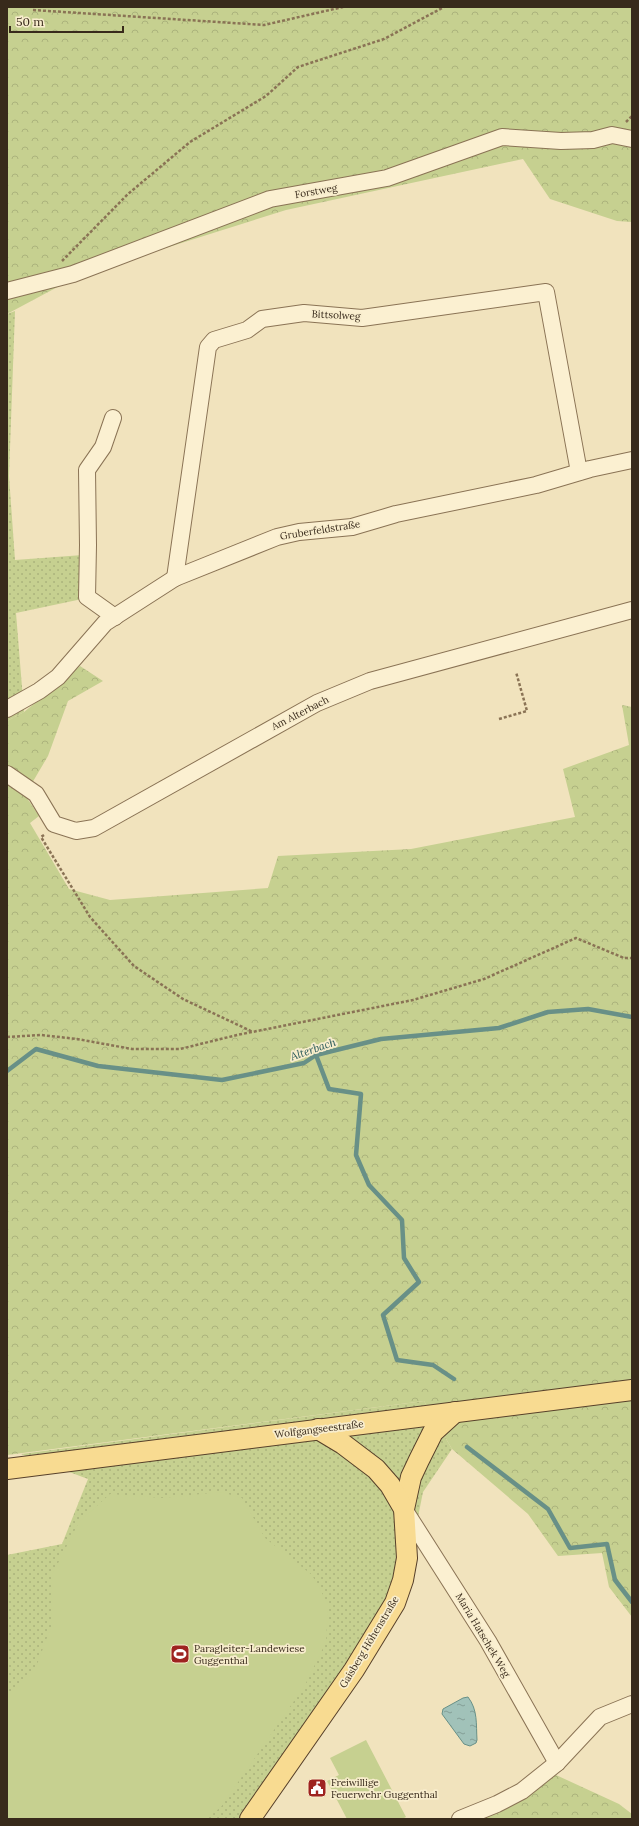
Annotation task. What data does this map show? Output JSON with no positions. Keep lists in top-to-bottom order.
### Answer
{
  "streets": {
    "main road": ["Wolfgangseestraße", "Gaisberg Höhenstraße"],
    "street": [
      "Forstweg",
      "Bittsolweg",
      "Gruberfeldstraße",
      "Am Alterbach",
      "Maria Hatschek Weg"
    ]
  },
  "crossings": [
    ["Bittsolweg", "Gruberfeldstraße"],
    ["Wolfgangseestraße", "Gaisberg Höhenstraße"],
    ["Maria Hatschek Weg", "Gaisberg Höhenstraße"]
  ],
  "water": ["Alterbach"],
  "places": {
    "sports": ["Paragleiter-Landewiese Guggenthal"],
    "public building": ["Freiwillige Feuerwehr Guggenthal"]
  },
  "scale_bar": "50 m"
}
